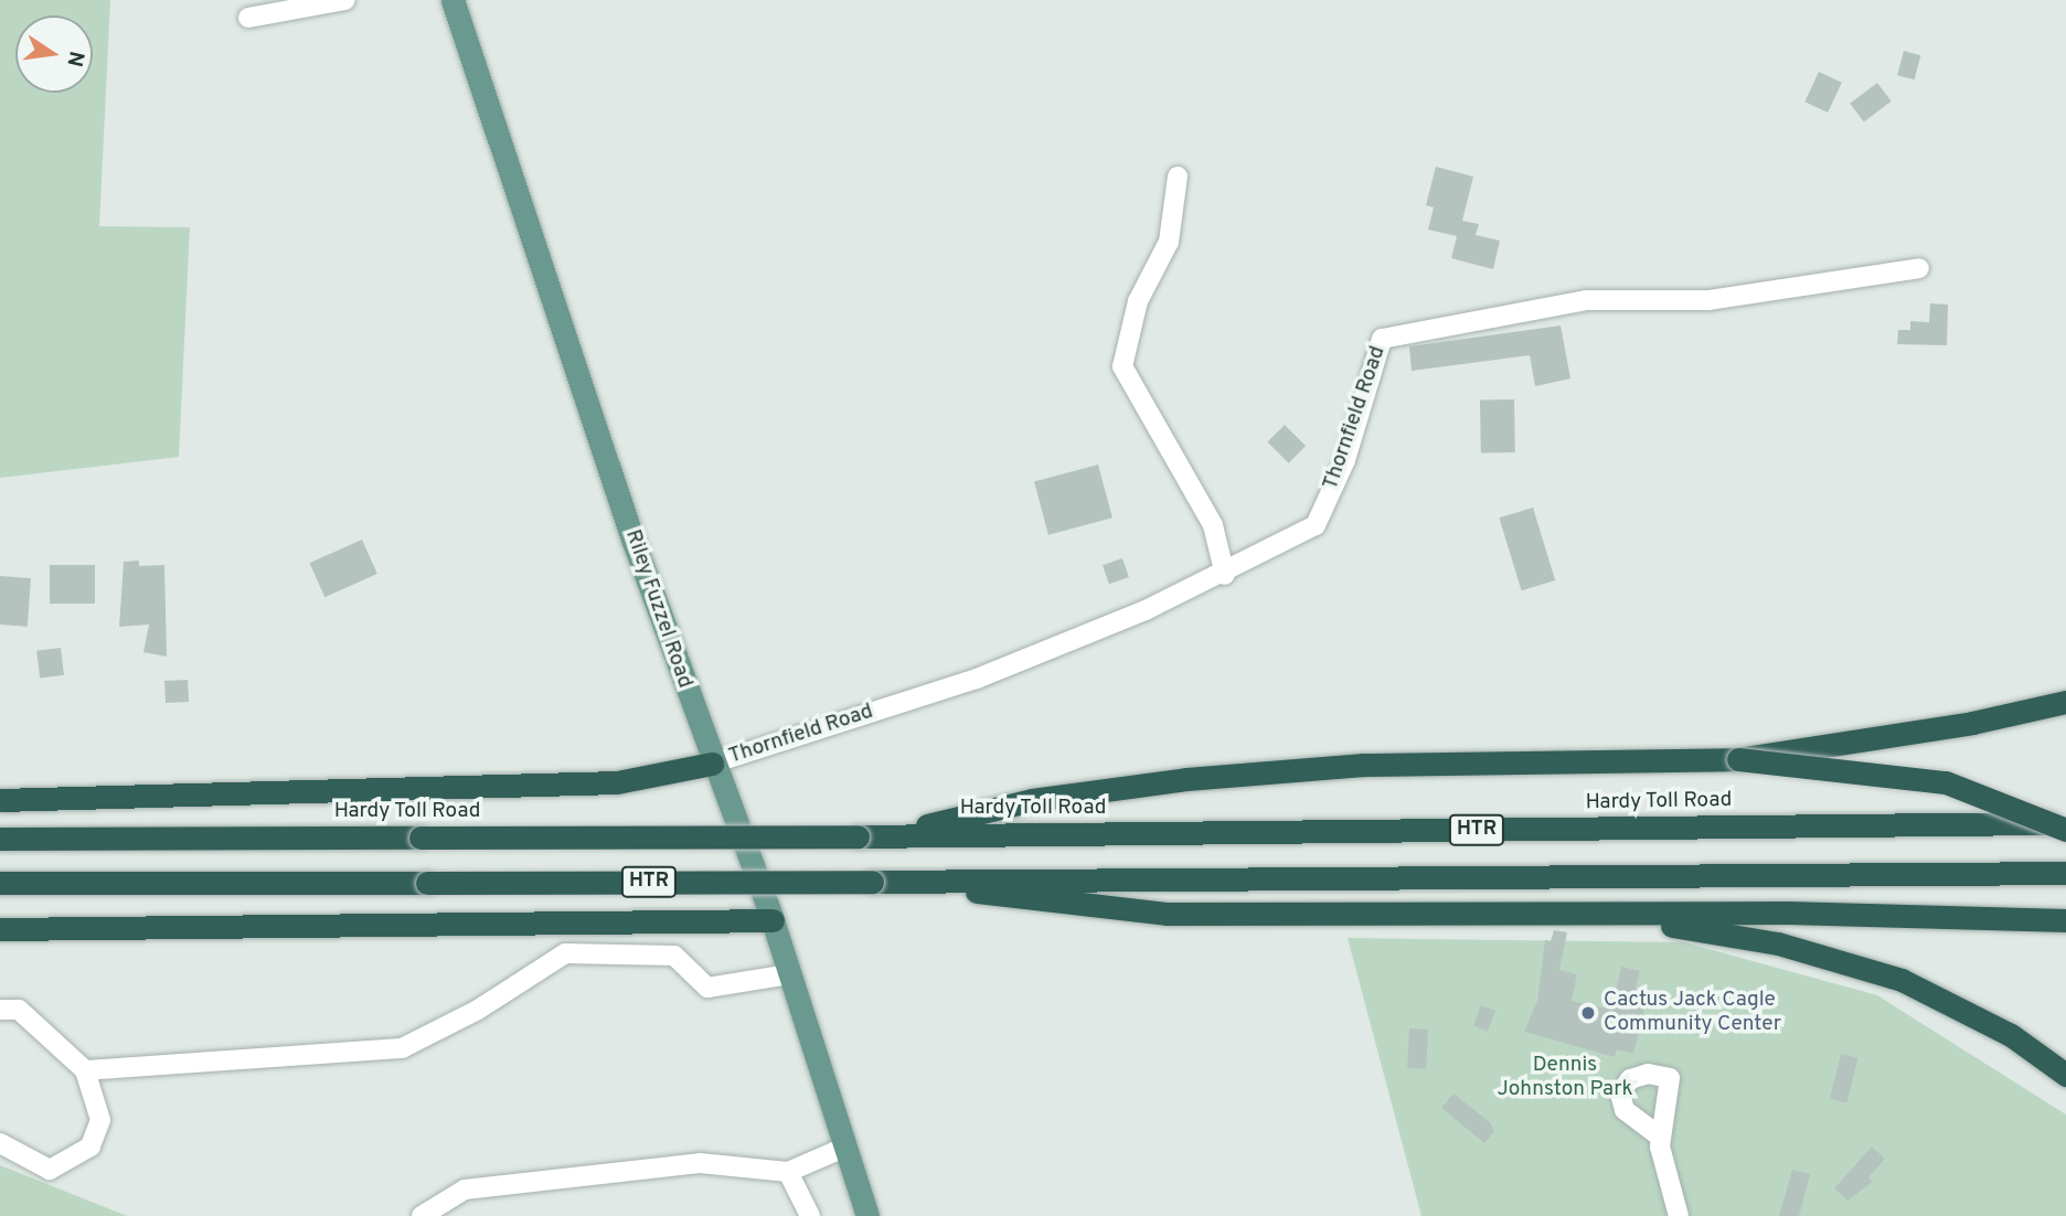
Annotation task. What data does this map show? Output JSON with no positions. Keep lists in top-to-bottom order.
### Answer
{
  "streets": {
    "highway": ["Hardy Toll Road", "HTR"],
    "main road": ["Riley Fuzzel Road"],
    "street": ["Thornfield Road"]
  },
  "crossings": [
    ["Thornfield Road", "Riley Fuzzel Road"]
  ],
  "parks": ["Dennis Johnston Park"],
  "places": ["Cactus Jack Cagle Community Center"],
  "north": "right"
}
